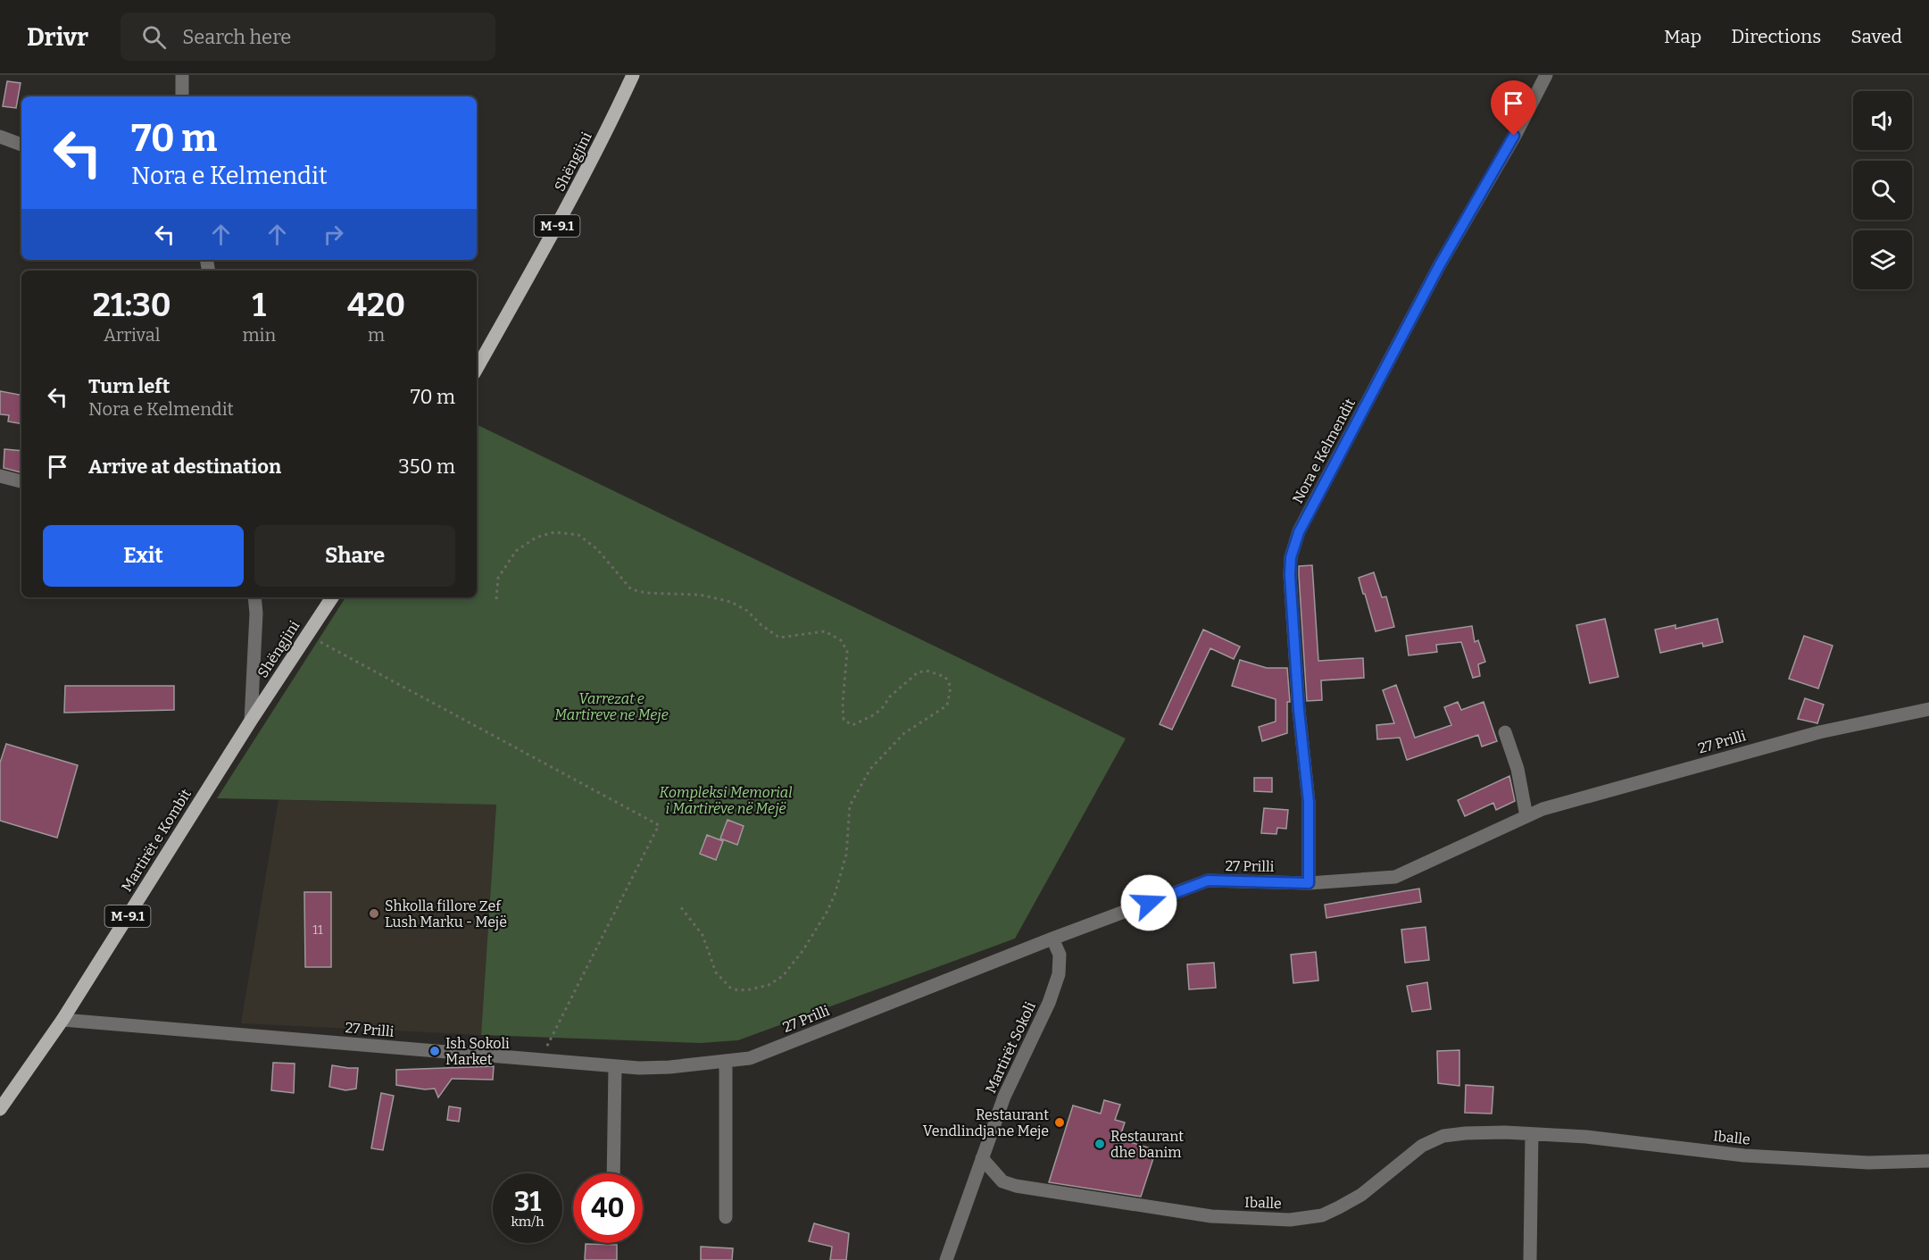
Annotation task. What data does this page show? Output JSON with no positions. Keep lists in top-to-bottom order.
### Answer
{
  "streets": {
    "main road": ["Shëngjini", "M-9.1", "Martirët e Kombit"],
    "street": [
      "Nora e Kelmendit",
      "27 Prilli",
      "Martirët Sokoli",
      "Iballe"
    ]
  },
  "crossings": [
    ["Shëngjini", "Martirët e Kombit"],
    ["Nora e Kelmendit", "27 Prilli"],
    ["27 Prilli", "Martirët e Kombit"],
    ["27 Prilli", "Martirët Sokoli"],
    ["Martirët Sokoli", "Iballe"]
  ],
  "parks": ["Varrezat e Martireve ne Meje", "Kompleksi Memorial i Martirëve në Mejë"],
  "places": [
    "Shkolla fillore Zef Lush Marku - Mejë",
    "Ish Sokoli Market",
    "Restaurant Vendlindja ne Meje",
    "Restaurant dhe banim"
  ],
  "house_numbers": ["11"],
  "page": {
    "header": "Drivr",
    "search": "Search here",
    "nav": ["Map", "Directions", "Saved"],
    "turn": ["70 m", "Nora e Kelmendit"],
    "eta": [
      "21:30",
      "Arrival",
      "1",
      "min",
      "420",
      "m"
    ],
    "list": [
      {
        "name": "Turn left",
        "note": "Nora e Kelmendit",
        "value": "70 m"
      },
      {
        "name": "Arrive at destination",
        "value": "350 m"
      }
    ],
    "buttons": ["Exit", "Share"],
    "speed": "31 km/h",
    "limit": "40"
  }
}
